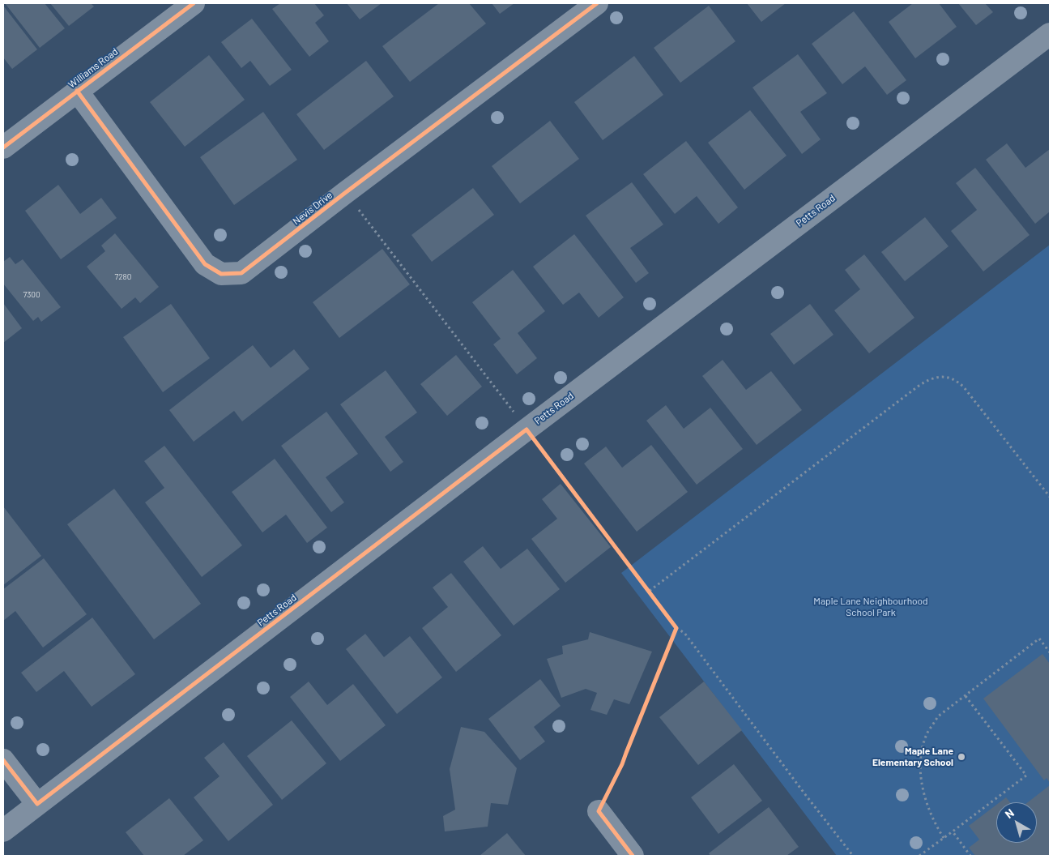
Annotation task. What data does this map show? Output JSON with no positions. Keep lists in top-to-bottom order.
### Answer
{
  "streets": {
    "street": ["Williams Road", "Nevis Drive", "Petts Road"]
  },
  "crossings": [
    ["Williams Road", "Nevis Drive"]
  ],
  "parks": ["Maple Lane Neighbourhood School Park"],
  "places": ["Maple Lane Elementary School"],
  "house_numbers": ["7280", "7300"],
  "north": "top left"
}
